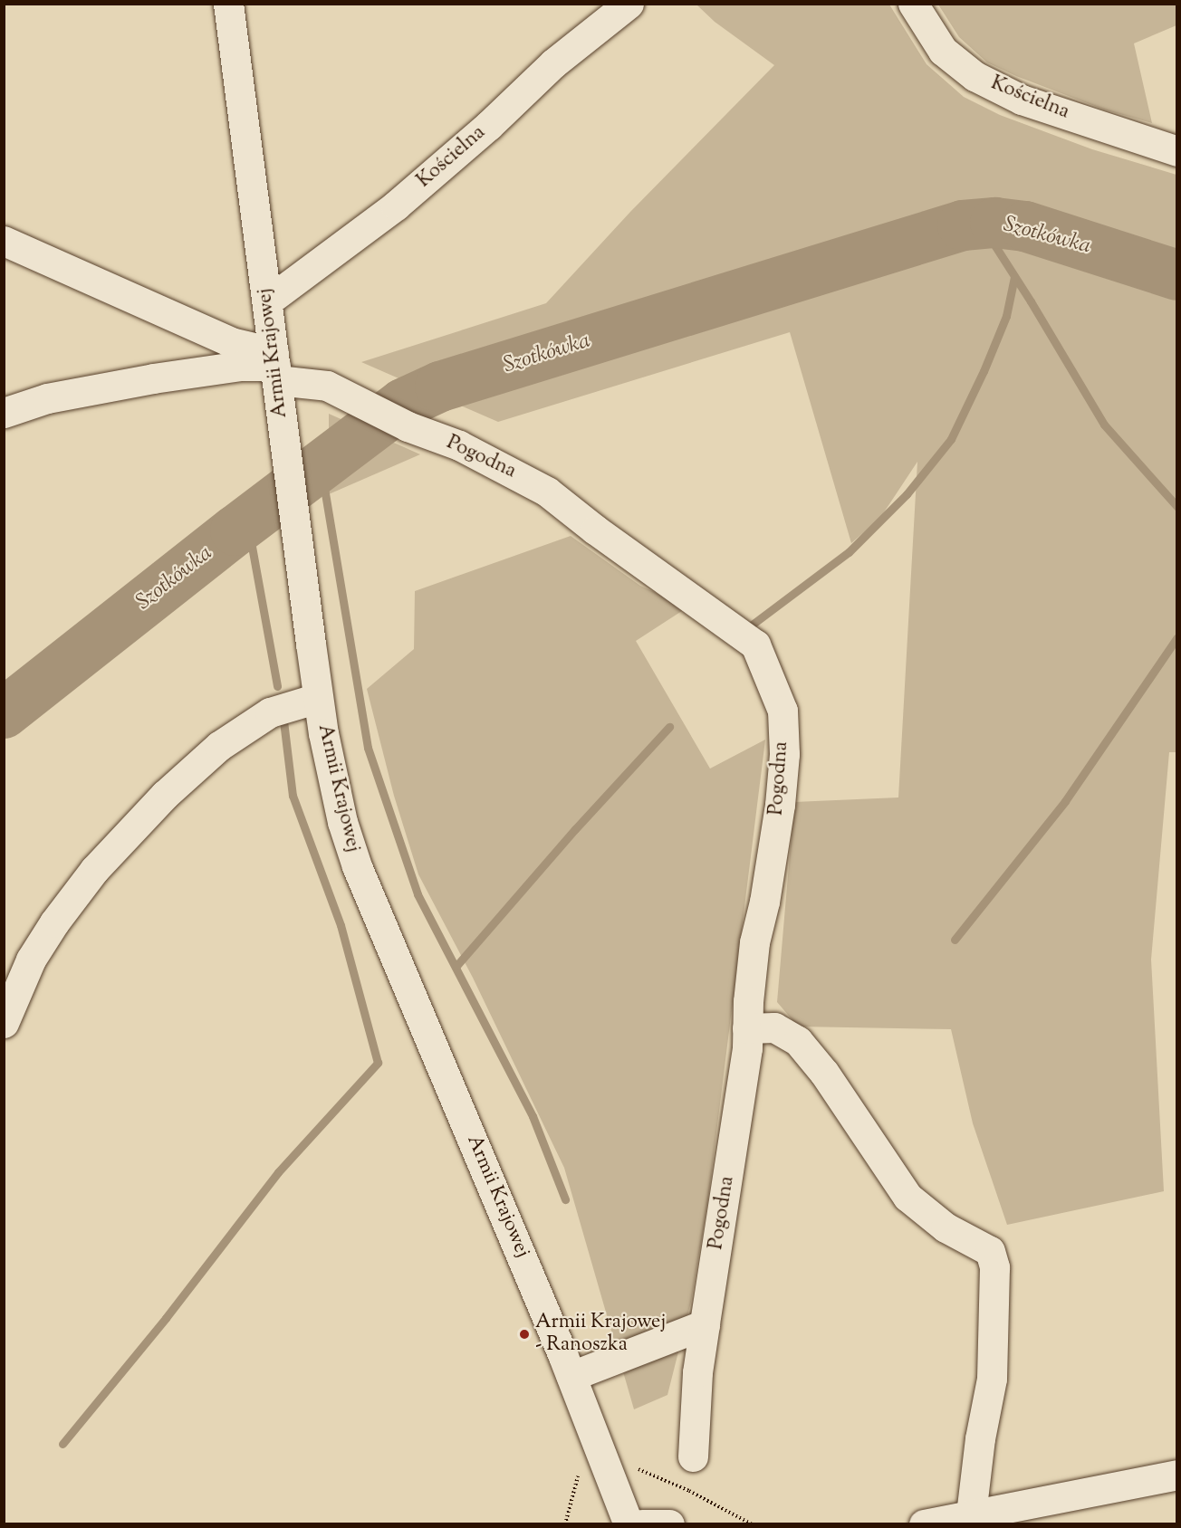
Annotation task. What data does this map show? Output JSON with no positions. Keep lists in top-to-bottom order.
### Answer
{
  "streets": {
    "street": ["Kościelna", "Armii Krajowej", "Pogodna"]
  },
  "crossings": [
    ["Kościelna", "Armii Krajowej"],
    ["Armii Krajowej", "Pogodna"]
  ],
  "water": ["Szotkówka"],
  "places": ["Armii Krajowej - Ranoszka"]
}
